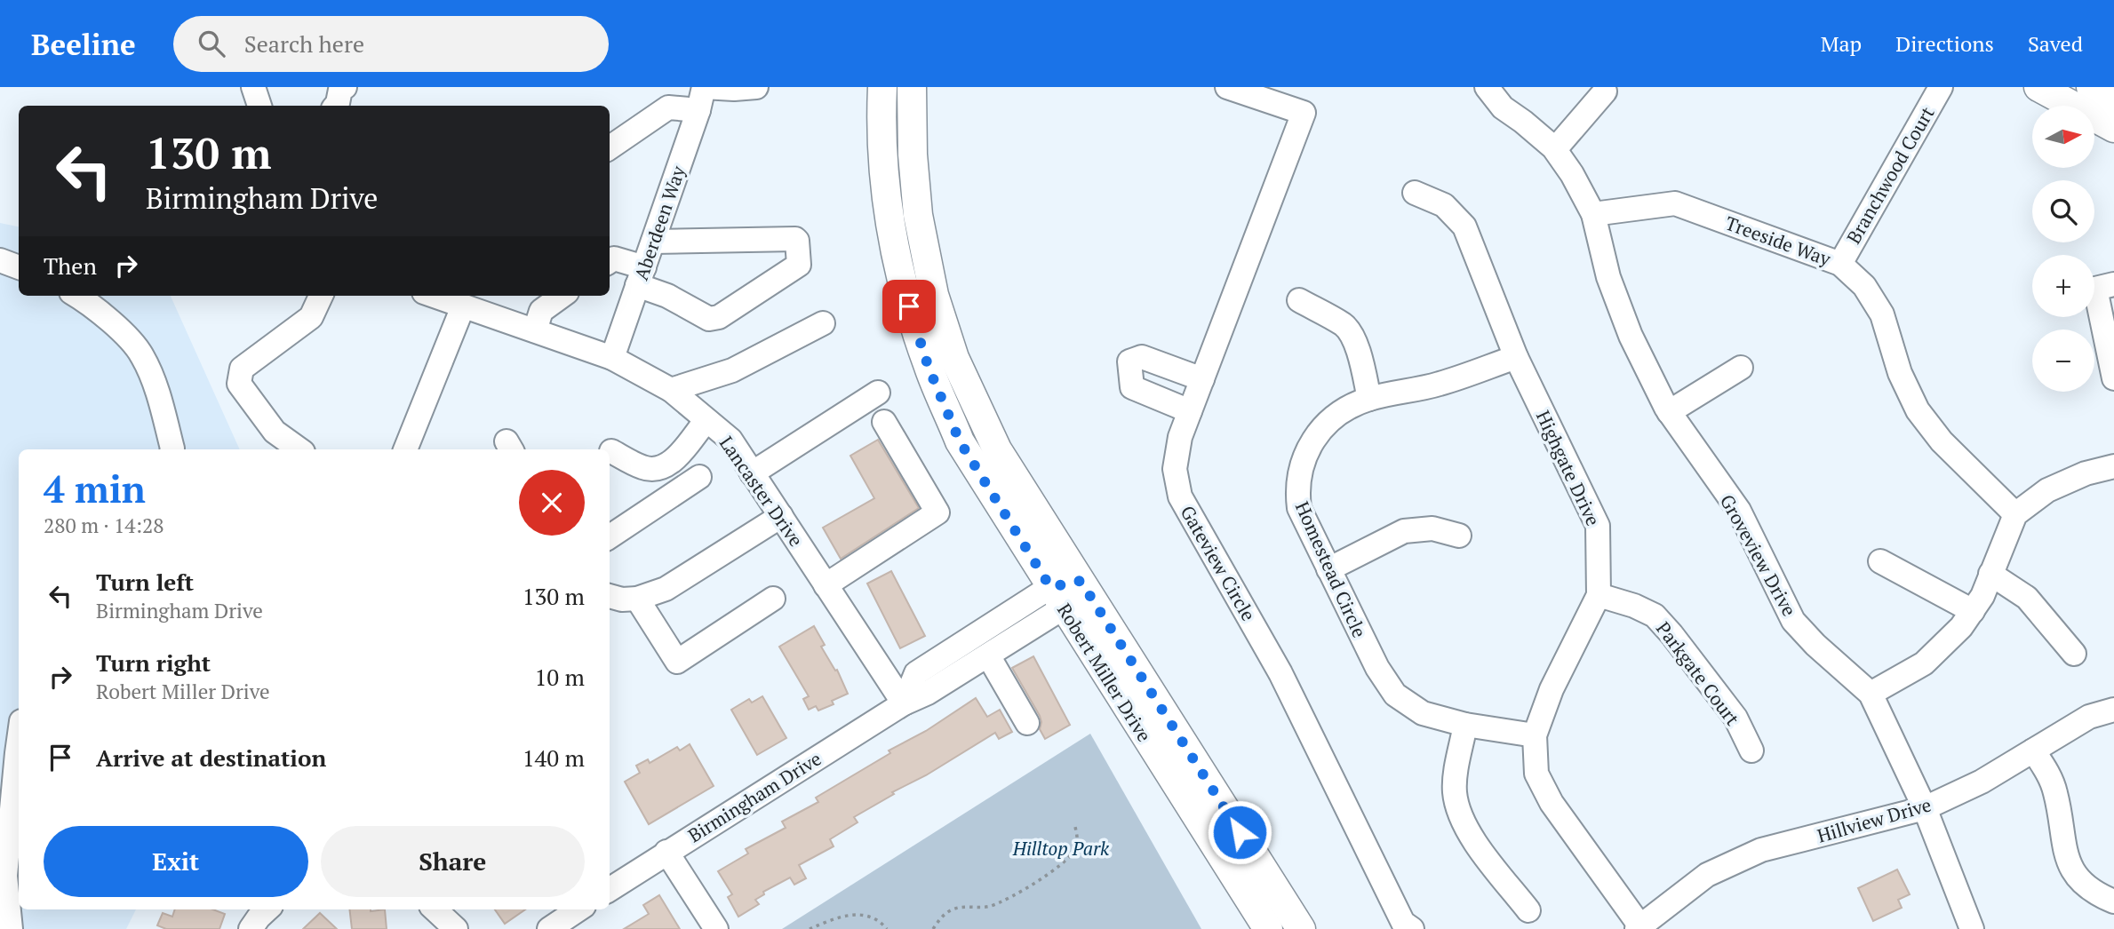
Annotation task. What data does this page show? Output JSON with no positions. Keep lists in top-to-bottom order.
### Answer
{
  "streets": {
    "main road": ["Robert Miller Drive"],
    "street": [
      "Branchwood Court",
      "Aberdeen Way",
      "Treeside Way",
      "Highgate Drive",
      "Lancaster Drive",
      "Groveview Drive",
      "Gateview Circle",
      "Homestead Circle",
      "Parkgate Court",
      "Birmingham Drive",
      "Hillview Drive"
    ]
  },
  "crossings": [
    ["Branchwood Court", "Treeside Way"],
    ["Aberdeen Way", "Lancaster Drive"],
    ["Treeside Way", "Groveview Drive"],
    ["Highgate Drive", "Homestead Circle"],
    ["Highgate Drive", "Parkgate Court"],
    ["Highgate Drive", "Hillview Drive"],
    ["Lancaster Drive", "Birmingham Drive"],
    ["Groveview Drive", "Hillview Drive"],
    ["Robert Miller Drive", "Birmingham Drive"]
  ],
  "parks": ["Hilltop Park"],
  "north": "right",
  "page": {
    "header": "Beeline",
    "search": "Search here",
    "nav": ["Map", "Directions", "Saved"],
    "map_buttons": ["+", "−"],
    "turn": ["130 m", "Birmingham Drive"],
    "then": "Then",
    "heading": ["4 min", "280 m · 14:28"],
    "list": [
      {
        "name": "Turn left",
        "note": "Birmingham Drive",
        "value": "130 m"
      },
      {
        "name": "Turn right",
        "note": "Robert Miller Drive",
        "value": "10 m"
      },
      {
        "name": "Arrive at destination",
        "value": "140 m"
      }
    ],
    "buttons": ["Exit", "Share"]
  }
}
